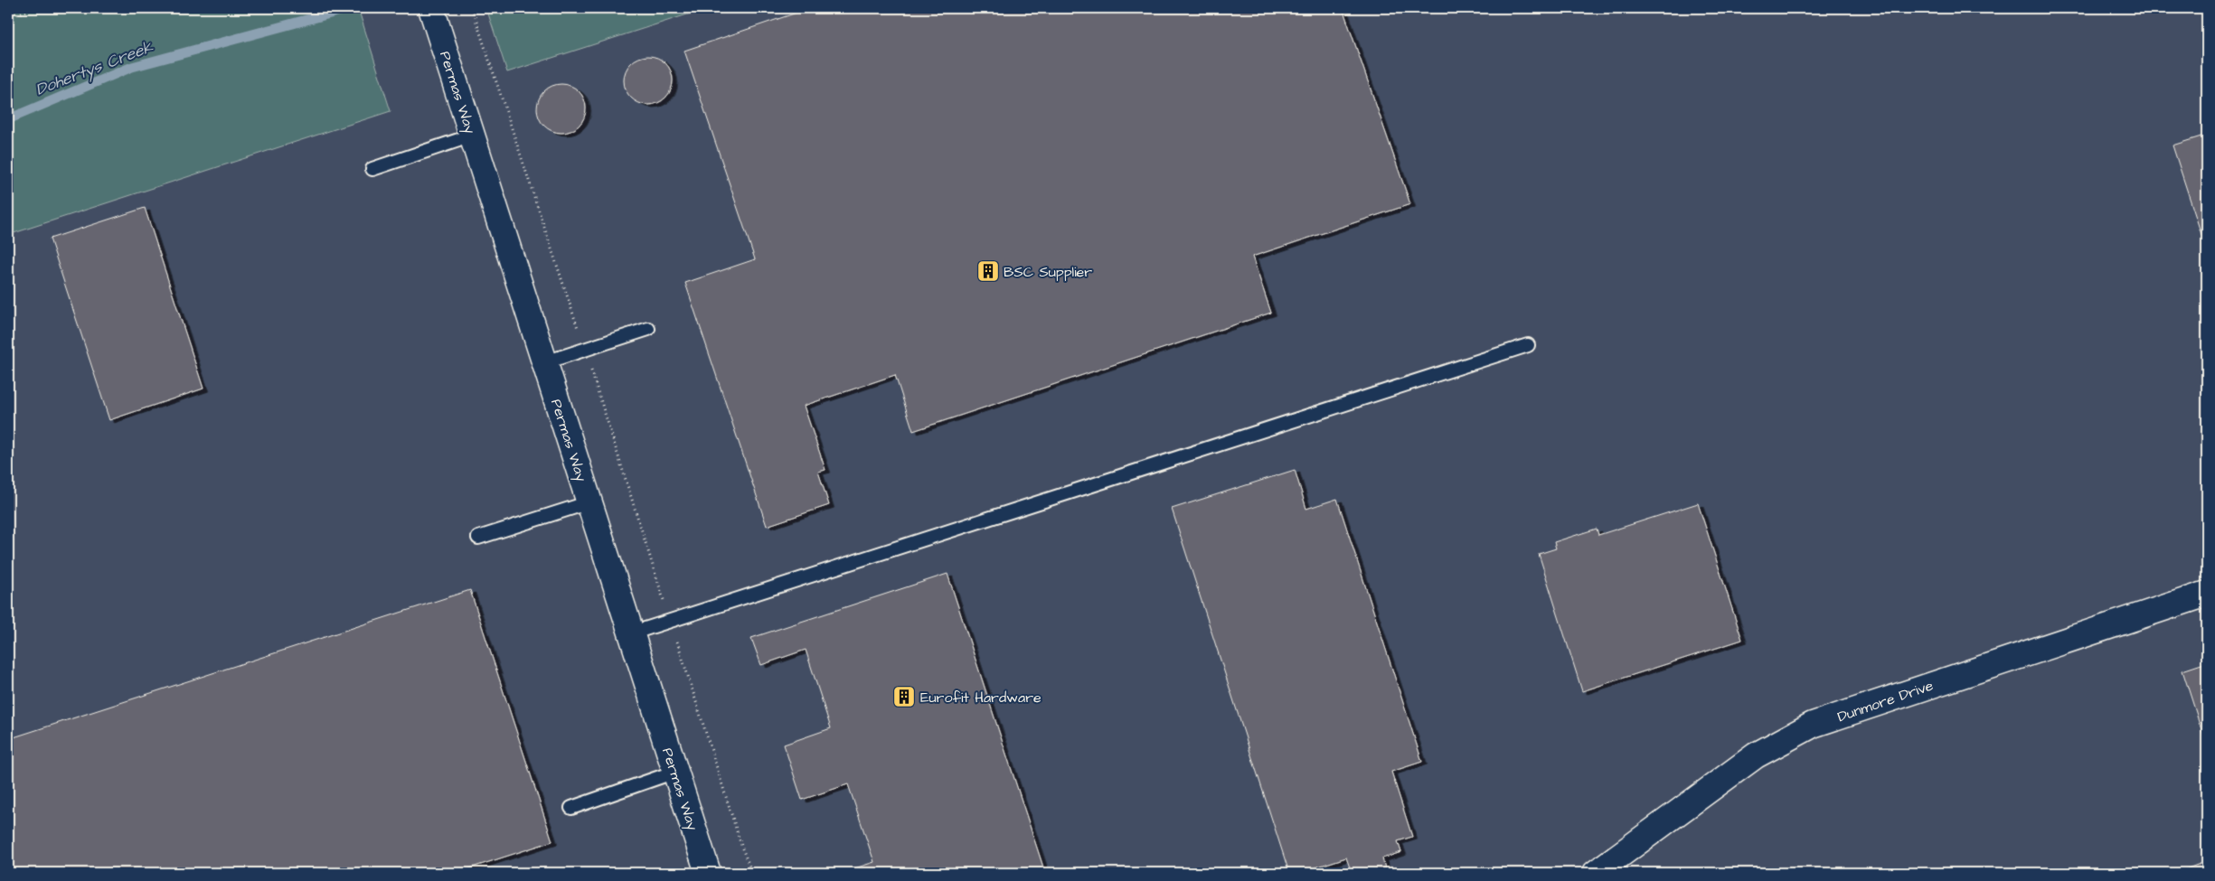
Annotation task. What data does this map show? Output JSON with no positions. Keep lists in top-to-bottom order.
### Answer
{
  "streets": {
    "street": ["Permas Way", "Dunmore Drive"]
  },
  "water": ["Dohertys Creek"],
  "places": {
    "building": ["BSC Supplier", "Eurofit Hardware"]
  }
}
